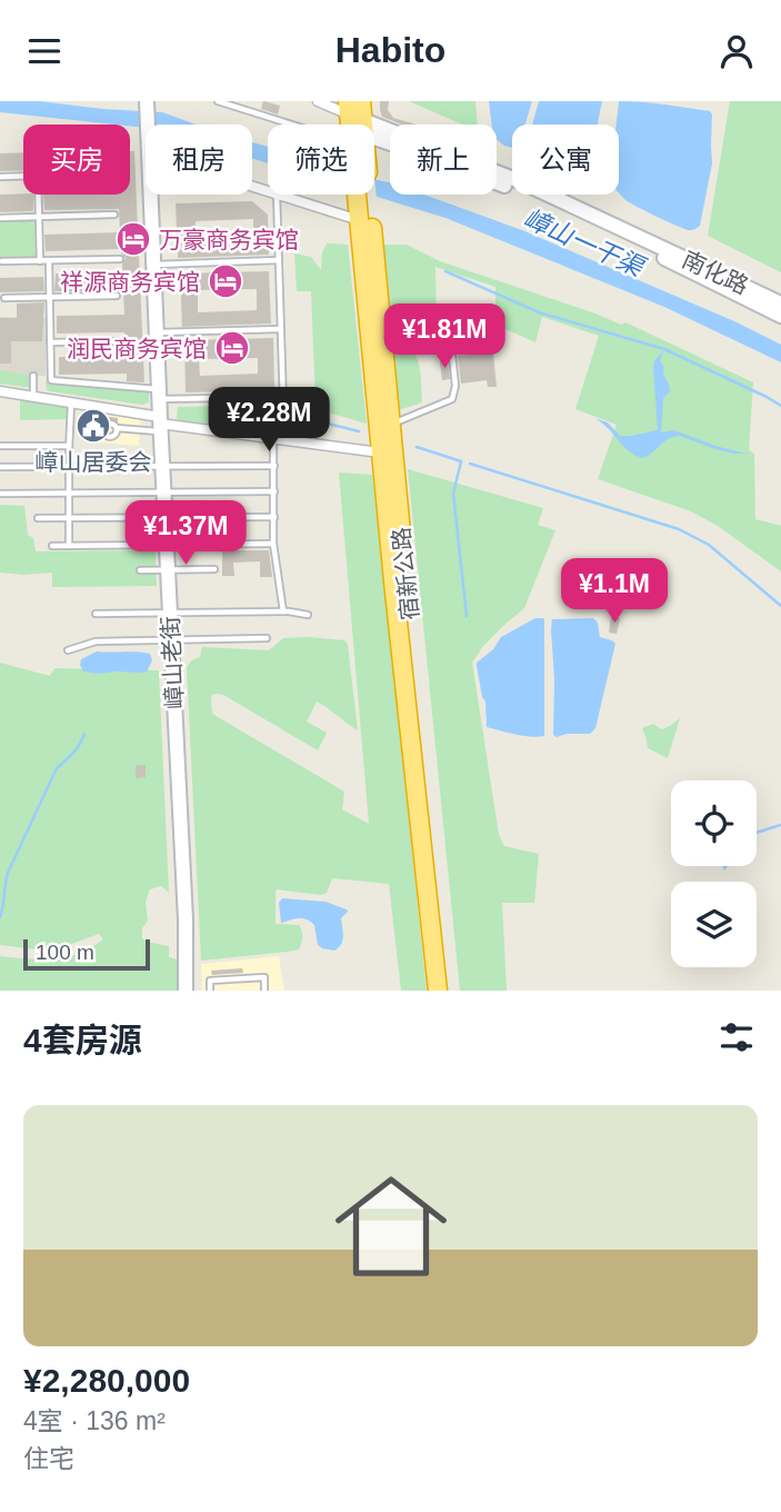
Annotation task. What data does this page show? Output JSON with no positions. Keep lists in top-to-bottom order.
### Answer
{
  "streets": {
    "highway": ["宿新公路"],
    "main road": ["南化路", "嶂山老街"]
  },
  "crossings": [
    ["南化路", "宿新公路"]
  ],
  "water": ["嶂山一干渠"],
  "places": {
    "hotel": ["万豪商务宾馆", "祥源商务宾馆", "润民商务宾馆"],
    "public building": ["嶂山居委会"]
  },
  "scale_bar": "100 m",
  "page": {
    "header": "Habito",
    "chip": [
      "买房",
      "租房",
      "筛选",
      "新上",
      "公寓"
    ],
    "price": [
      "¥1.81M",
      "¥2.28M",
      "¥1.37M",
      "¥1.1M"
    ],
    "scale": "100 m",
    "heading": "4套房源",
    "list": [
      {
        "name": "¥2,280,000",
        "note": "4室 · 136 m² · 住宅"
      }
    ]
  }
}
